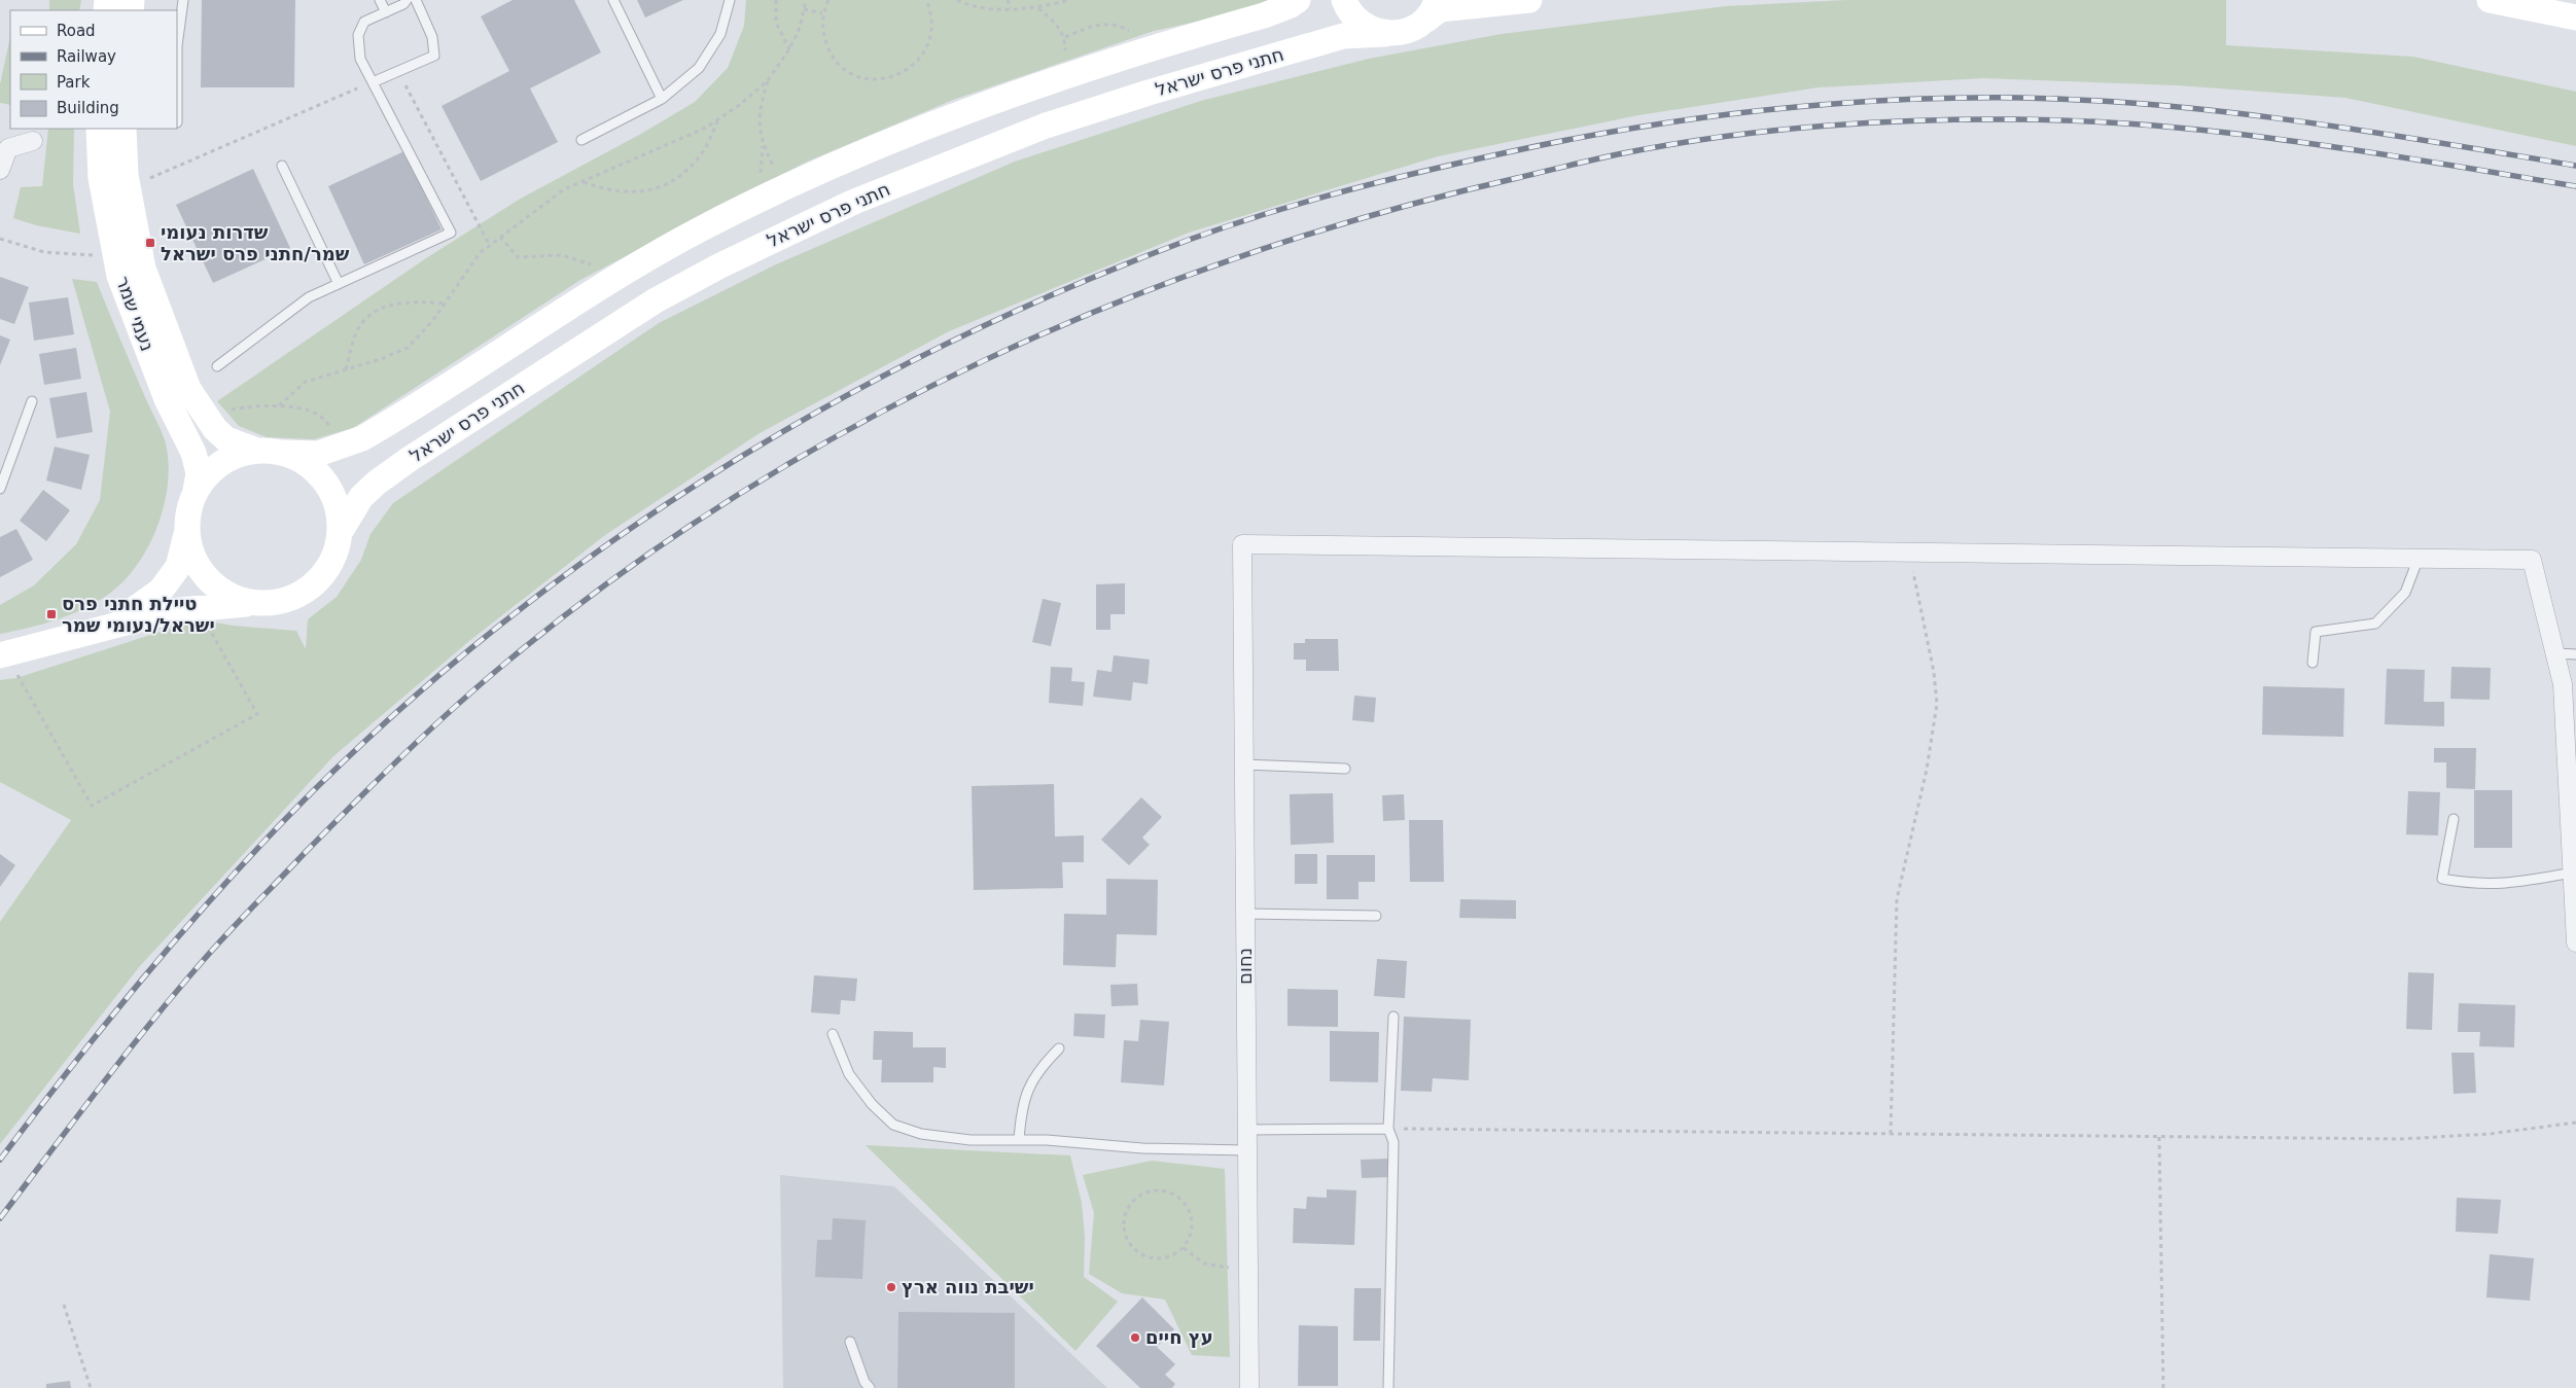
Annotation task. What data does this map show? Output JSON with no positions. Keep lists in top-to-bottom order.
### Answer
{
  "streets": {
    "main road": ["חתני פרס ישראל", "נעמי שמר"],
    "street": ["נחום"]
  },
  "crossings": [
    ["חתני פרס ישראל", "נעמי שמר"]
  ],
  "places": {
    "transit": ["שדרות נעומי שמר/חתני פרס ישראל", "טיילת חתני פרס ישראל/נעומי שמר"],
    "other": ["ישיבת נווה ארץ", "עץ חיים"]
  },
  "legend": [
    "Road",
    "Railway",
    "Park",
    "Building"
  ]
}
